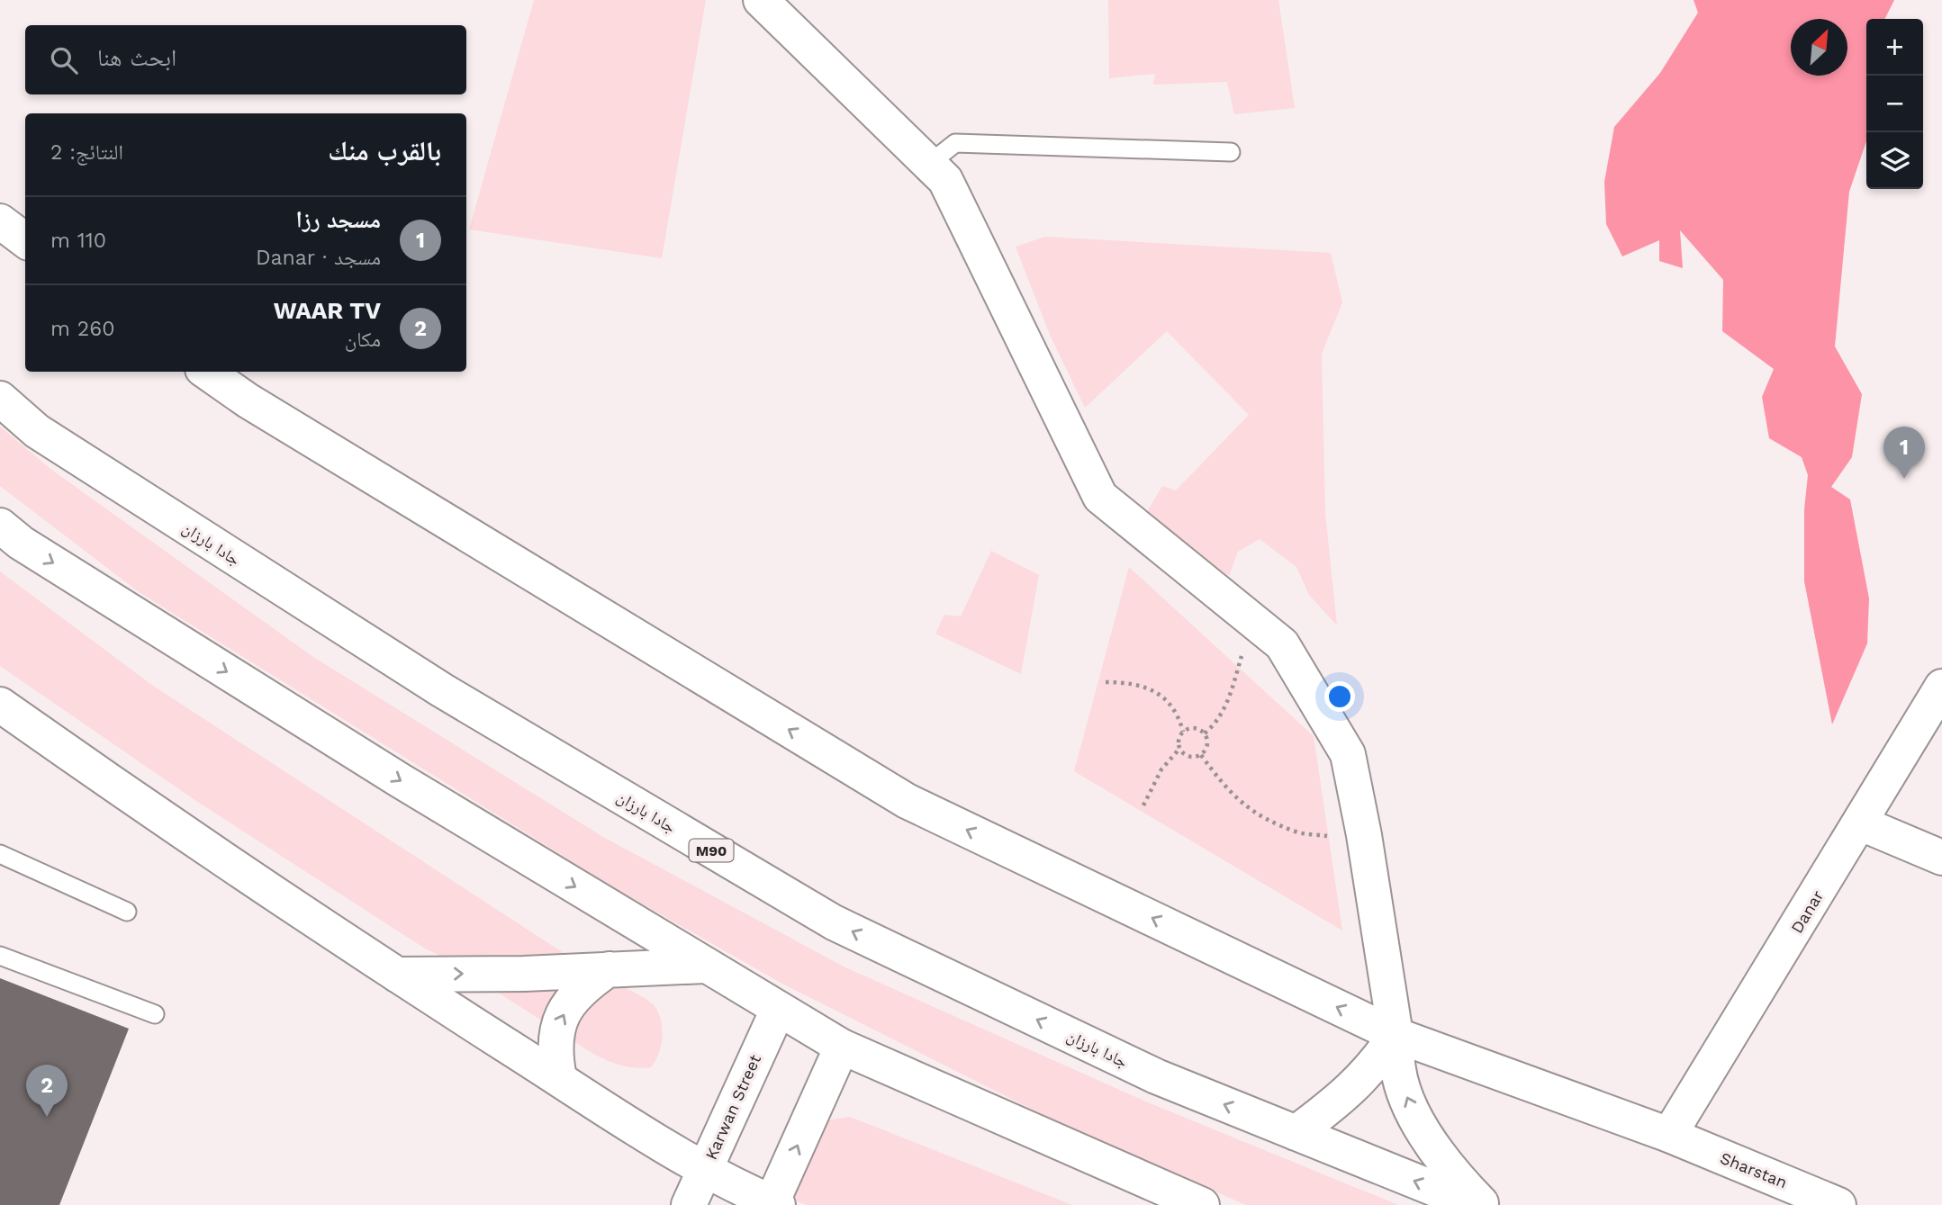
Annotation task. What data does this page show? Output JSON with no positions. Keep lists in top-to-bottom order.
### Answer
{
  "streets": {
    "main road": [
      "جادا بارزان",
      "M90",
      "Danar",
      "Karwan Street",
      "Sharstan"
    ]
  },
  "crossings": [
    ["Danar", "Sharstan"]
  ],
  "north": "top right",
  "page": {
    "map_buttons": ["+", "−"],
    "search": "ابحث هنا",
    "heading": ["بالقرب منك", "النتائج: 2"],
    "list": [
      {
        "mark": "1",
        "name": "مسجد رزا",
        "note": "مسجد · Danar",
        "value": "110 m"
      },
      {
        "mark": "2",
        "name": "WAAR TV",
        "note": "مكان",
        "value": "260 m"
      }
    ],
    "pins": ["1", "2"]
  }
}
